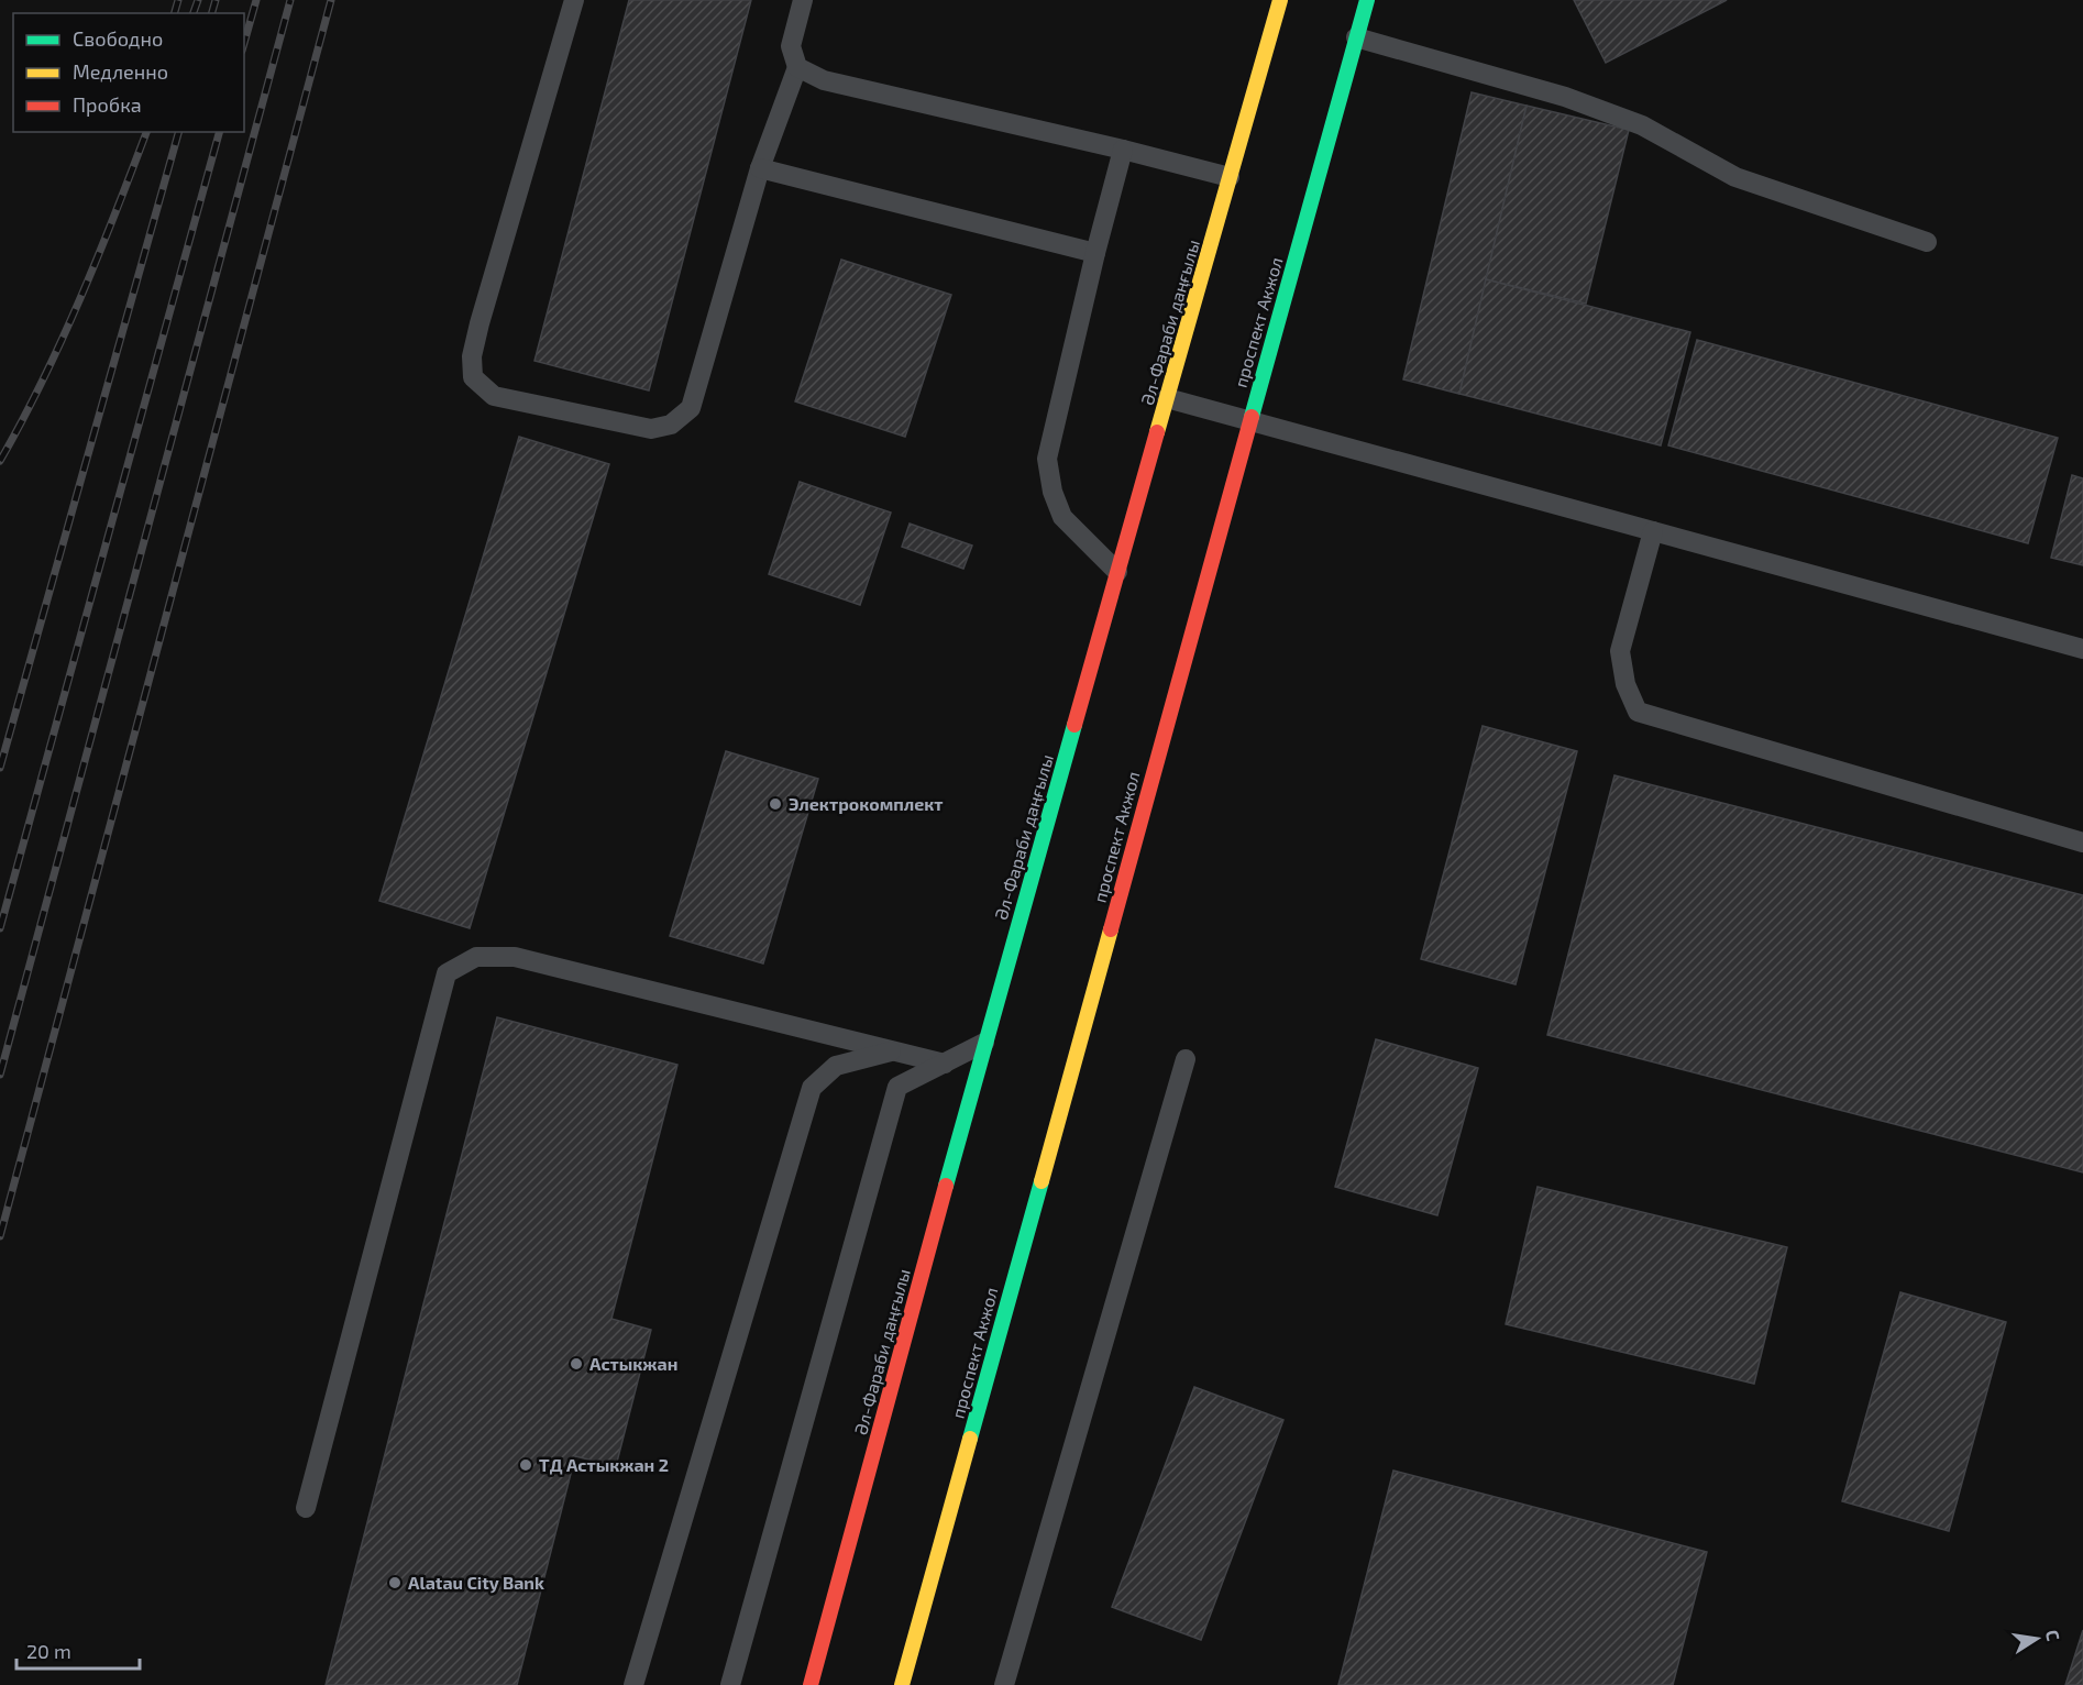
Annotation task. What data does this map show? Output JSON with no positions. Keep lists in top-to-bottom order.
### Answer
{
  "streets": {
    "main road": ["Әл-Фараби даңғылы", "проспект Акжол"]
  },
  "places": [
    "Электрокомплект",
    "Астыкжан",
    "ТД Астыкжан 2",
    "Alatau City Bank"
  ],
  "legend": ["Свободно", "Медленно", "Пробка"],
  "scale_bar": "20 m",
  "north": "right"
}
